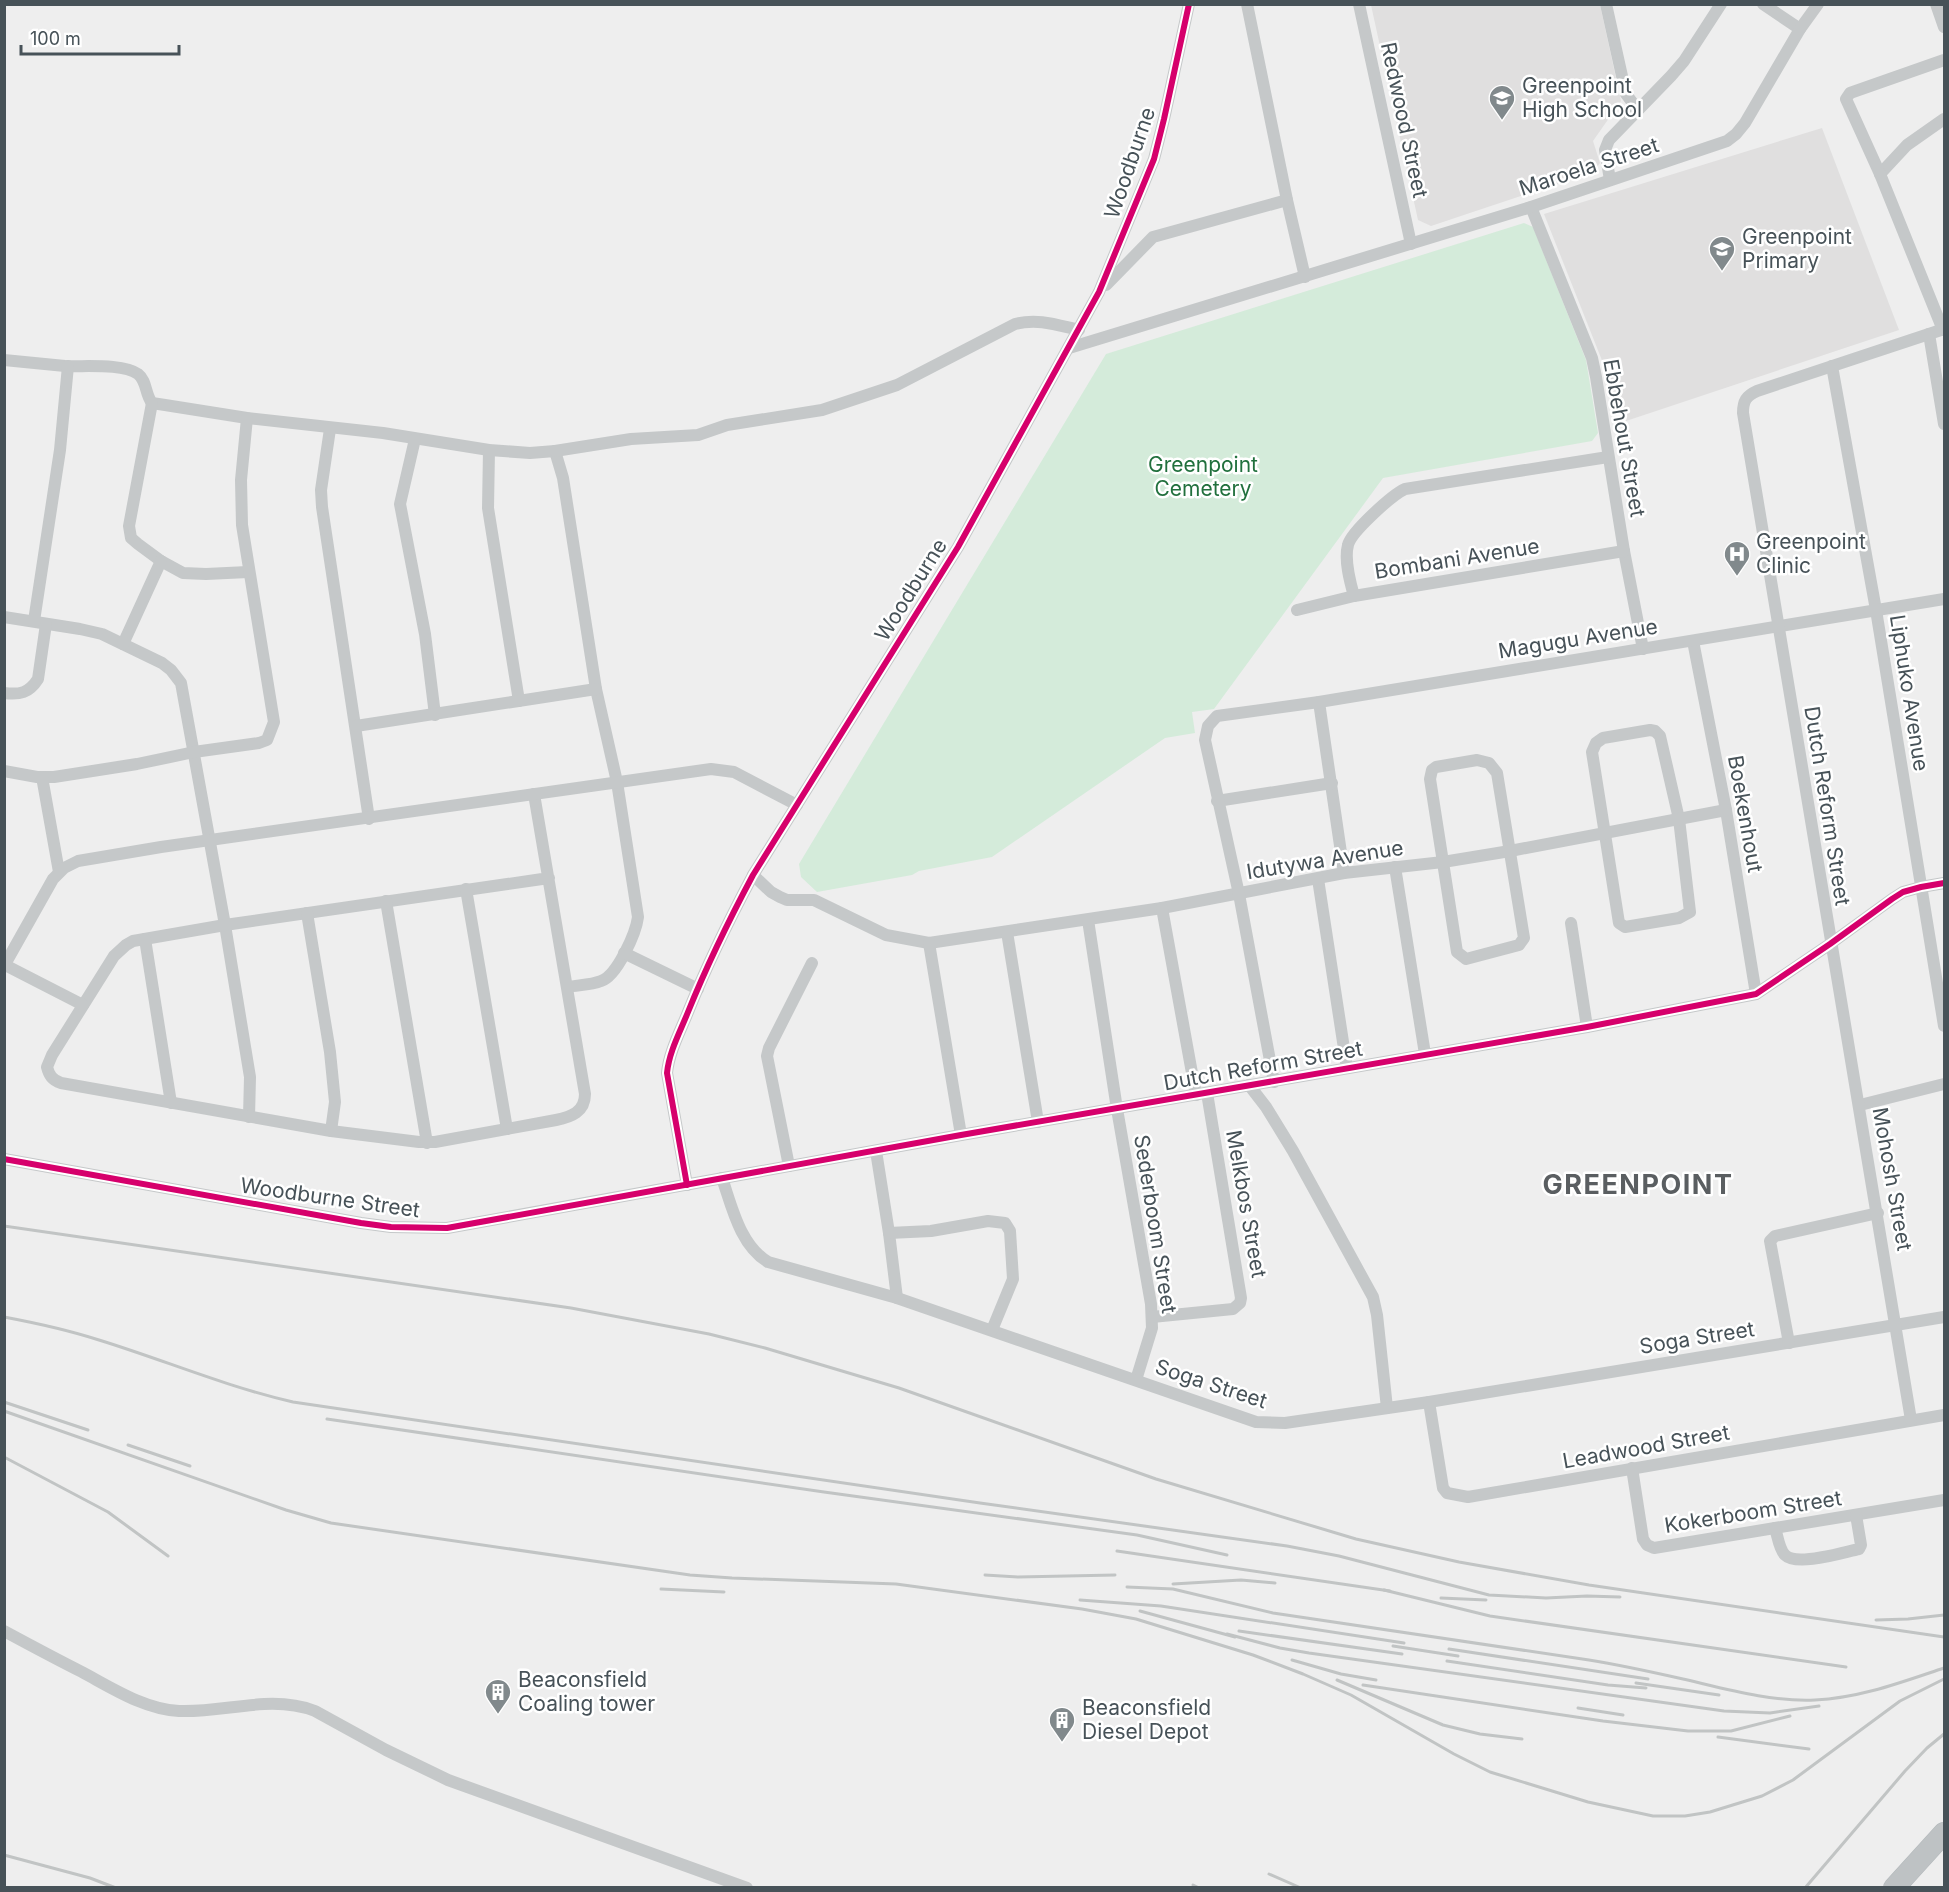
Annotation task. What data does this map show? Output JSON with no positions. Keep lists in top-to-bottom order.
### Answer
{
  "streets": {
    "street": [
      "Redwood Street",
      "Woodburne",
      "Maroela Street",
      "Ebbehout Street",
      "Bombani Avenue",
      "Magugu Avenue",
      "Liphuko Avenue",
      "Dutch Reform Street",
      "Boekenhout",
      "Idutywa Avenue",
      "Mohosh Street",
      "Woodburne Street",
      "Melkbos Street",
      "Sederboom Street",
      "Soga Street",
      "Leadwood Street",
      "Kokerboom Street"
    ]
  },
  "crossings": [
    ["Redwood Street", "Maroela Street"],
    ["Woodburne", "Maroela Street"],
    ["Woodburne", "Dutch Reform Street"],
    ["Woodburne", "Idutywa Avenue"],
    ["Woodburne", "Woodburne Street"],
    ["Maroela Street", "Ebbehout Street"],
    ["Ebbehout Street", "Bombani Avenue"],
    ["Ebbehout Street", "Magugu Avenue"],
    ["Magugu Avenue", "Liphuko Avenue"],
    ["Magugu Avenue", "Dutch Reform Street"],
    ["Magugu Avenue", "Boekenhout"],
    ["Liphuko Avenue", "Dutch Reform Street"],
    ["Dutch Reform Street", "Boekenhout"],
    ["Dutch Reform Street", "Mohosh Street"],
    ["Dutch Reform Street", "Woodburne Street"],
    ["Dutch Reform Street", "Melkbos Street"],
    ["Dutch Reform Street", "Sederboom Street"],
    ["Dutch Reform Street", "Soga Street"],
    ["Boekenhout", "Idutywa Avenue"],
    ["Idutywa Avenue", "Sederboom Street"],
    ["Mohosh Street", "Soga Street"],
    ["Mohosh Street", "Leadwood Street"],
    ["Melkbos Street", "Sederboom Street"],
    ["Sederboom Street", "Soga Street"],
    ["Soga Street", "Leadwood Street"],
    ["Leadwood Street", "Kokerboom Street"]
  ],
  "districts": ["GREENPOINT"],
  "parks": ["Greenpoint Cemetery"],
  "places": {
    "school or university": ["Greenpoint High School", "Greenpoint Primary"],
    "hospital": ["Greenpoint Clinic"],
    "building": ["Beaconsfield Coaling tower", "Beaconsfield Diesel Depot"]
  },
  "scale_bar": "100 m"
}
